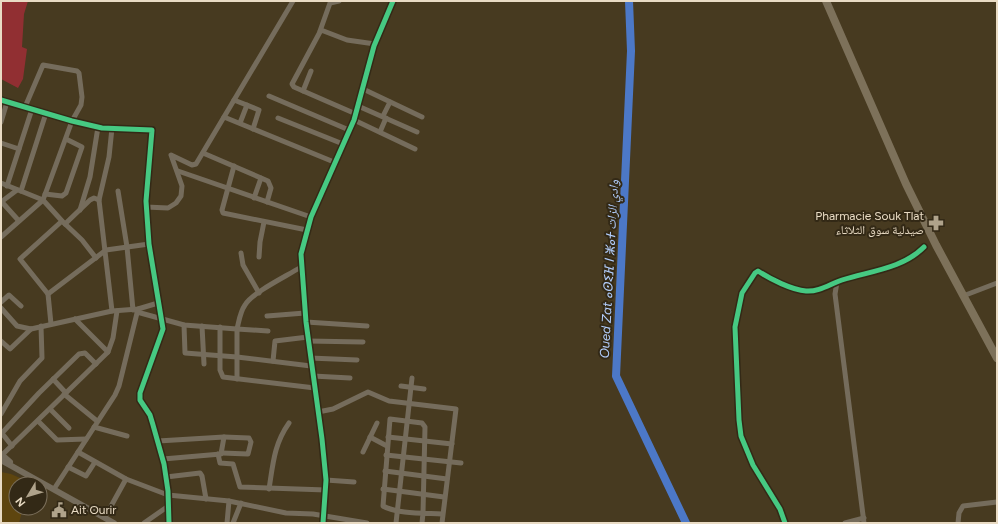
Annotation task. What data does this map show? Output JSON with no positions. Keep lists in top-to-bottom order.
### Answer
{
  "water": ["Oued Zat ⴰⵙⵉⴼ ⵏ ⵥⴰⵜ وادي الزات"],
  "places": {
    "pharmacy": ["Pharmacie Souk Tlat صيدلية سوق الثلاثاء"],
    "public building": ["Ait Ourir"]
  },
  "north": "bottom left"
}
